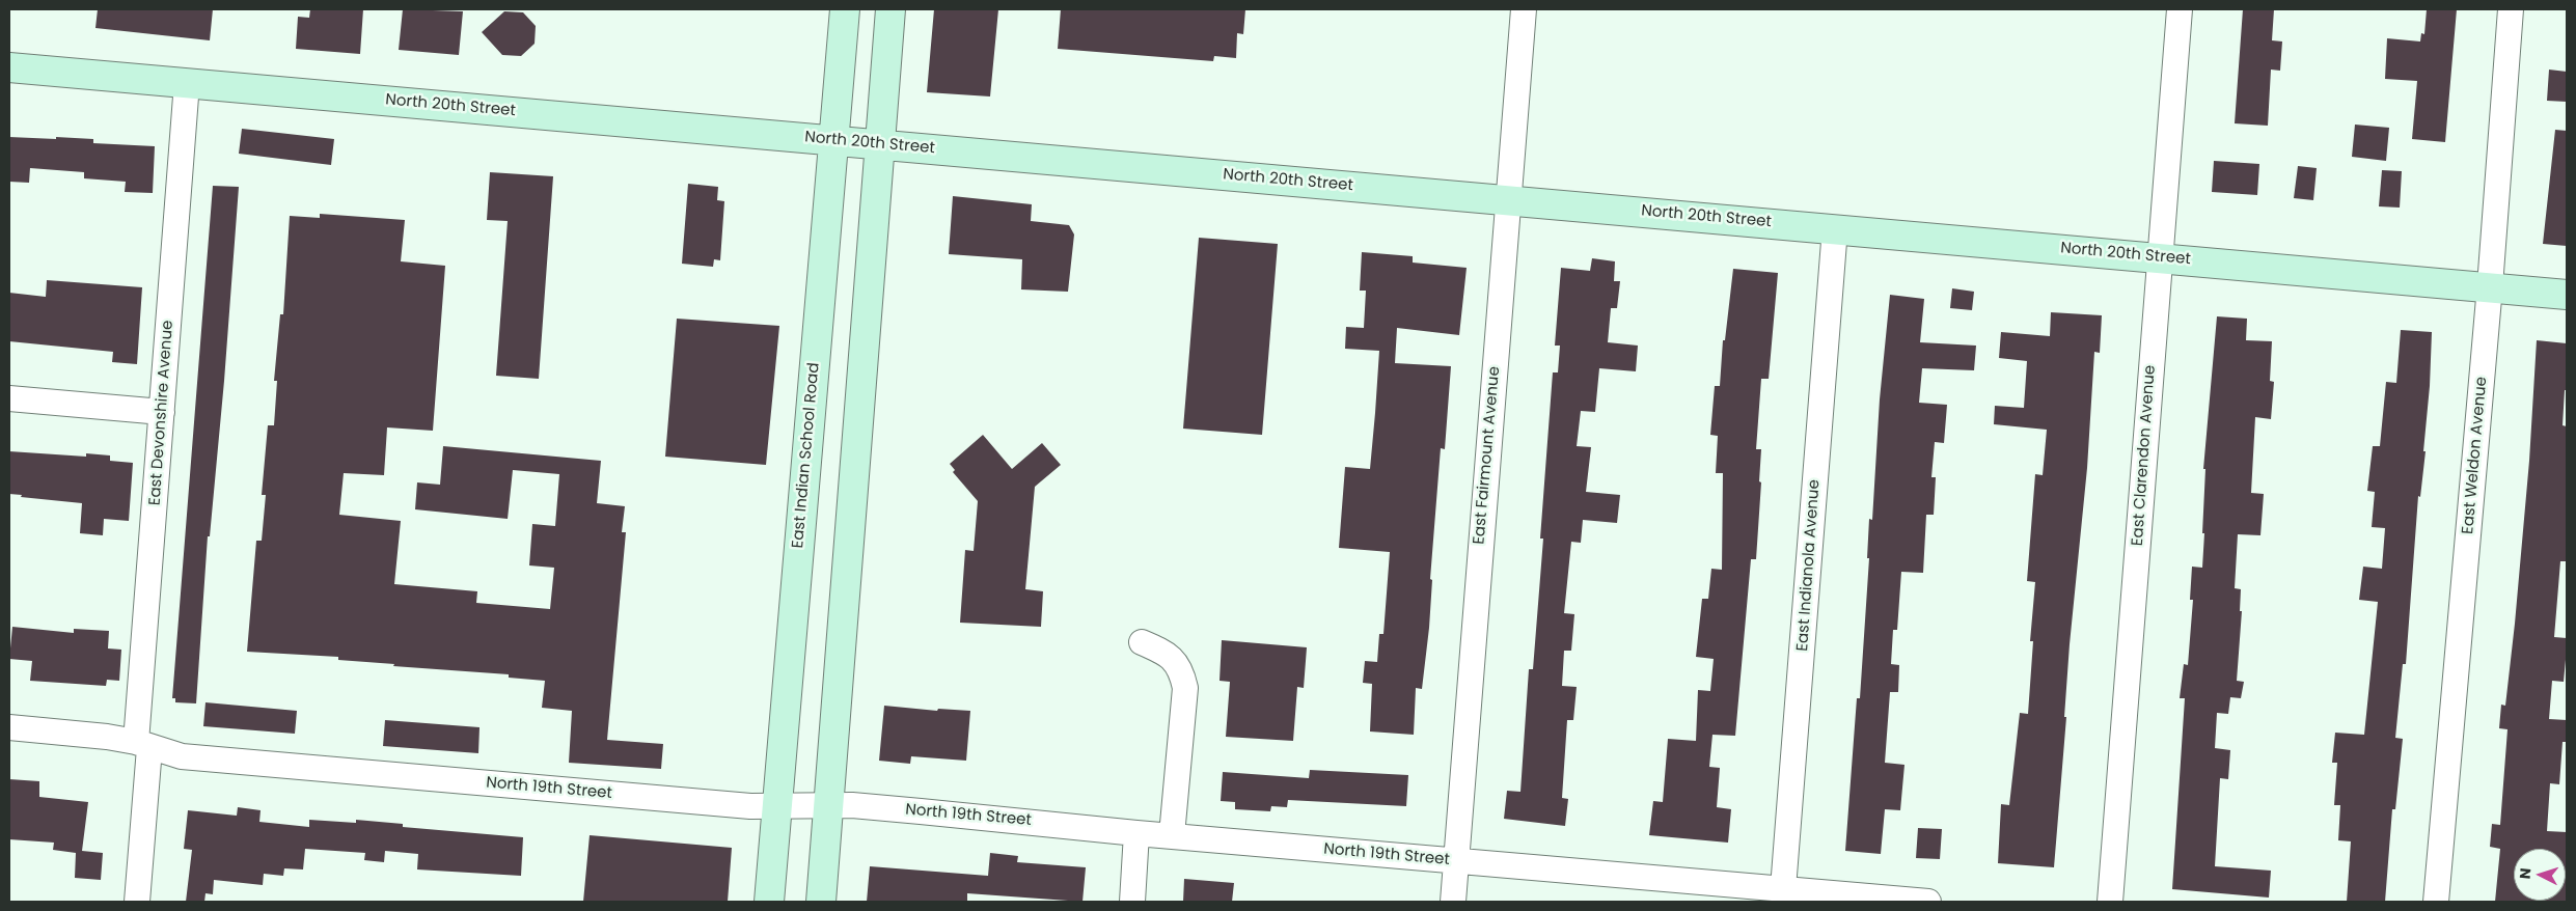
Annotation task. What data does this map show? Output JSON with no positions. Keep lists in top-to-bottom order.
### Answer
{
  "streets": {
    "street": [
      "North 20th Street",
      "East Devonshire Avenue",
      "East Indian School Road",
      "East Fairmount Avenue",
      "East Clarendon Avenue",
      "East Weldon Avenue",
      "East Indianola Avenue",
      "North 19th Street"
    ]
  },
  "crossings": [
    ["North 20th Street", "East Devonshire Avenue"],
    ["North 20th Street", "East Indian School Road"],
    ["North 20th Street", "East Fairmount Avenue"],
    ["North 20th Street", "East Clarendon Avenue"],
    ["North 20th Street", "East Weldon Avenue"],
    ["North 20th Street", "East Indianola Avenue"],
    ["East Devonshire Avenue", "North 19th Street"],
    ["East Indian School Road", "North 19th Street"],
    ["East Fairmount Avenue", "North 19th Street"],
    ["East Indianola Avenue", "North 19th Street"]
  ],
  "north": "left"
}
